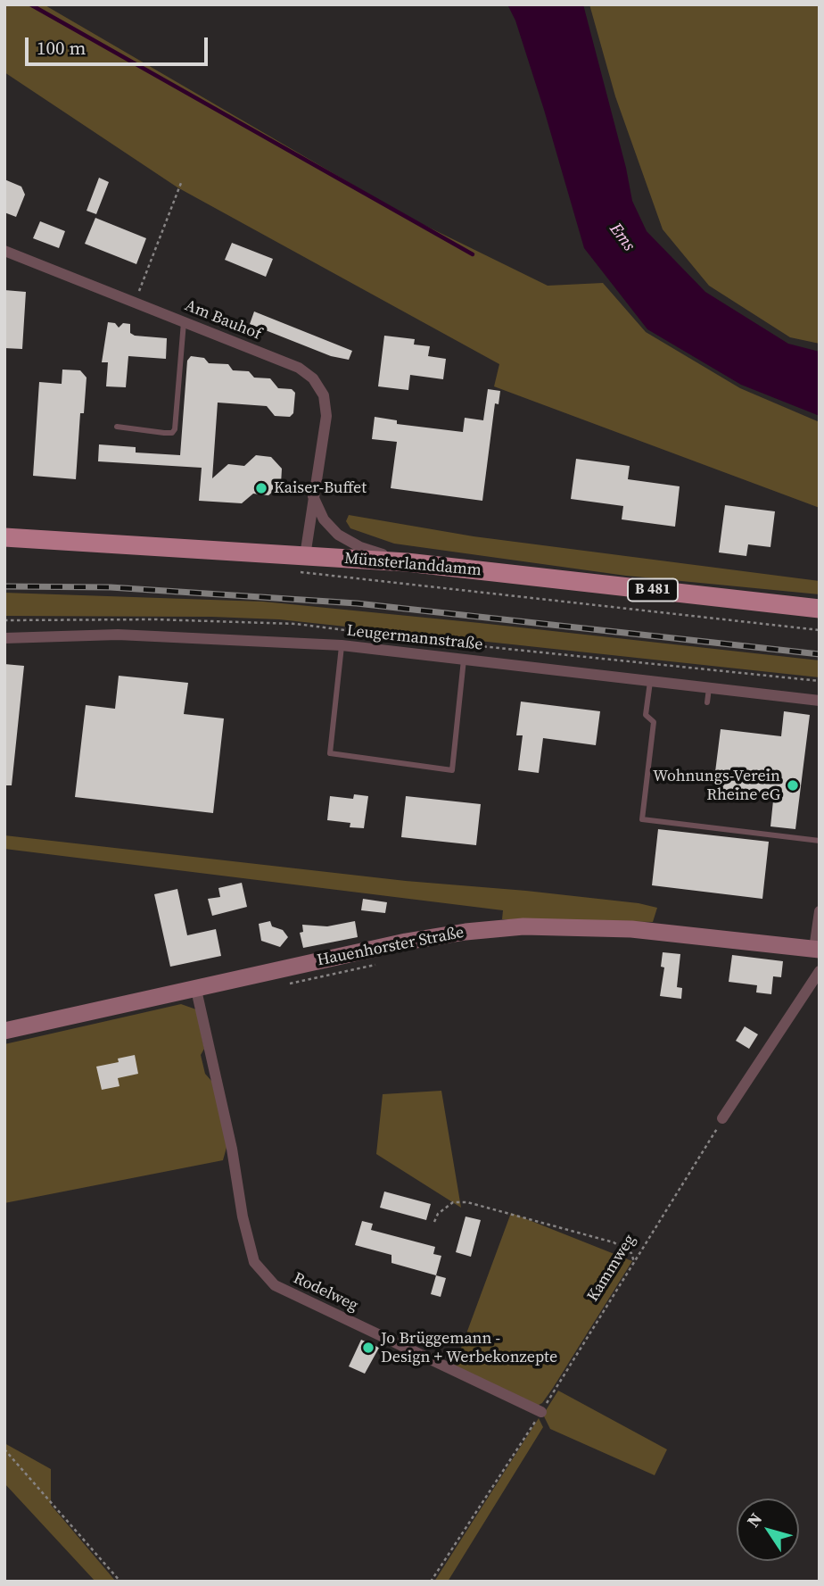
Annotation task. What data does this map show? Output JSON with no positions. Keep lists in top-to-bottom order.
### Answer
{
  "streets": {
    "main road": ["Münsterlanddamm", "B 481"],
    "street": [
      "Am Bauhof",
      "Leugermannstraße",
      "Hauenhorster Straße",
      "Rodelweg"
    ],
    "path": ["Kammweg"]
  },
  "crossings": [
    ["Am Bauhof", "Münsterlanddamm"],
    ["Hauenhorster Straße", "Rodelweg"],
    ["Kammweg", "Rodelweg"]
  ],
  "water": ["Ems"],
  "places": ["Kaiser-Buffet", "Wohnungs-Verein Rheine eG", "Jo Brüggemann - Design + Werbekonzepte"],
  "scale_bar": "100 m",
  "north": "top left"
}
